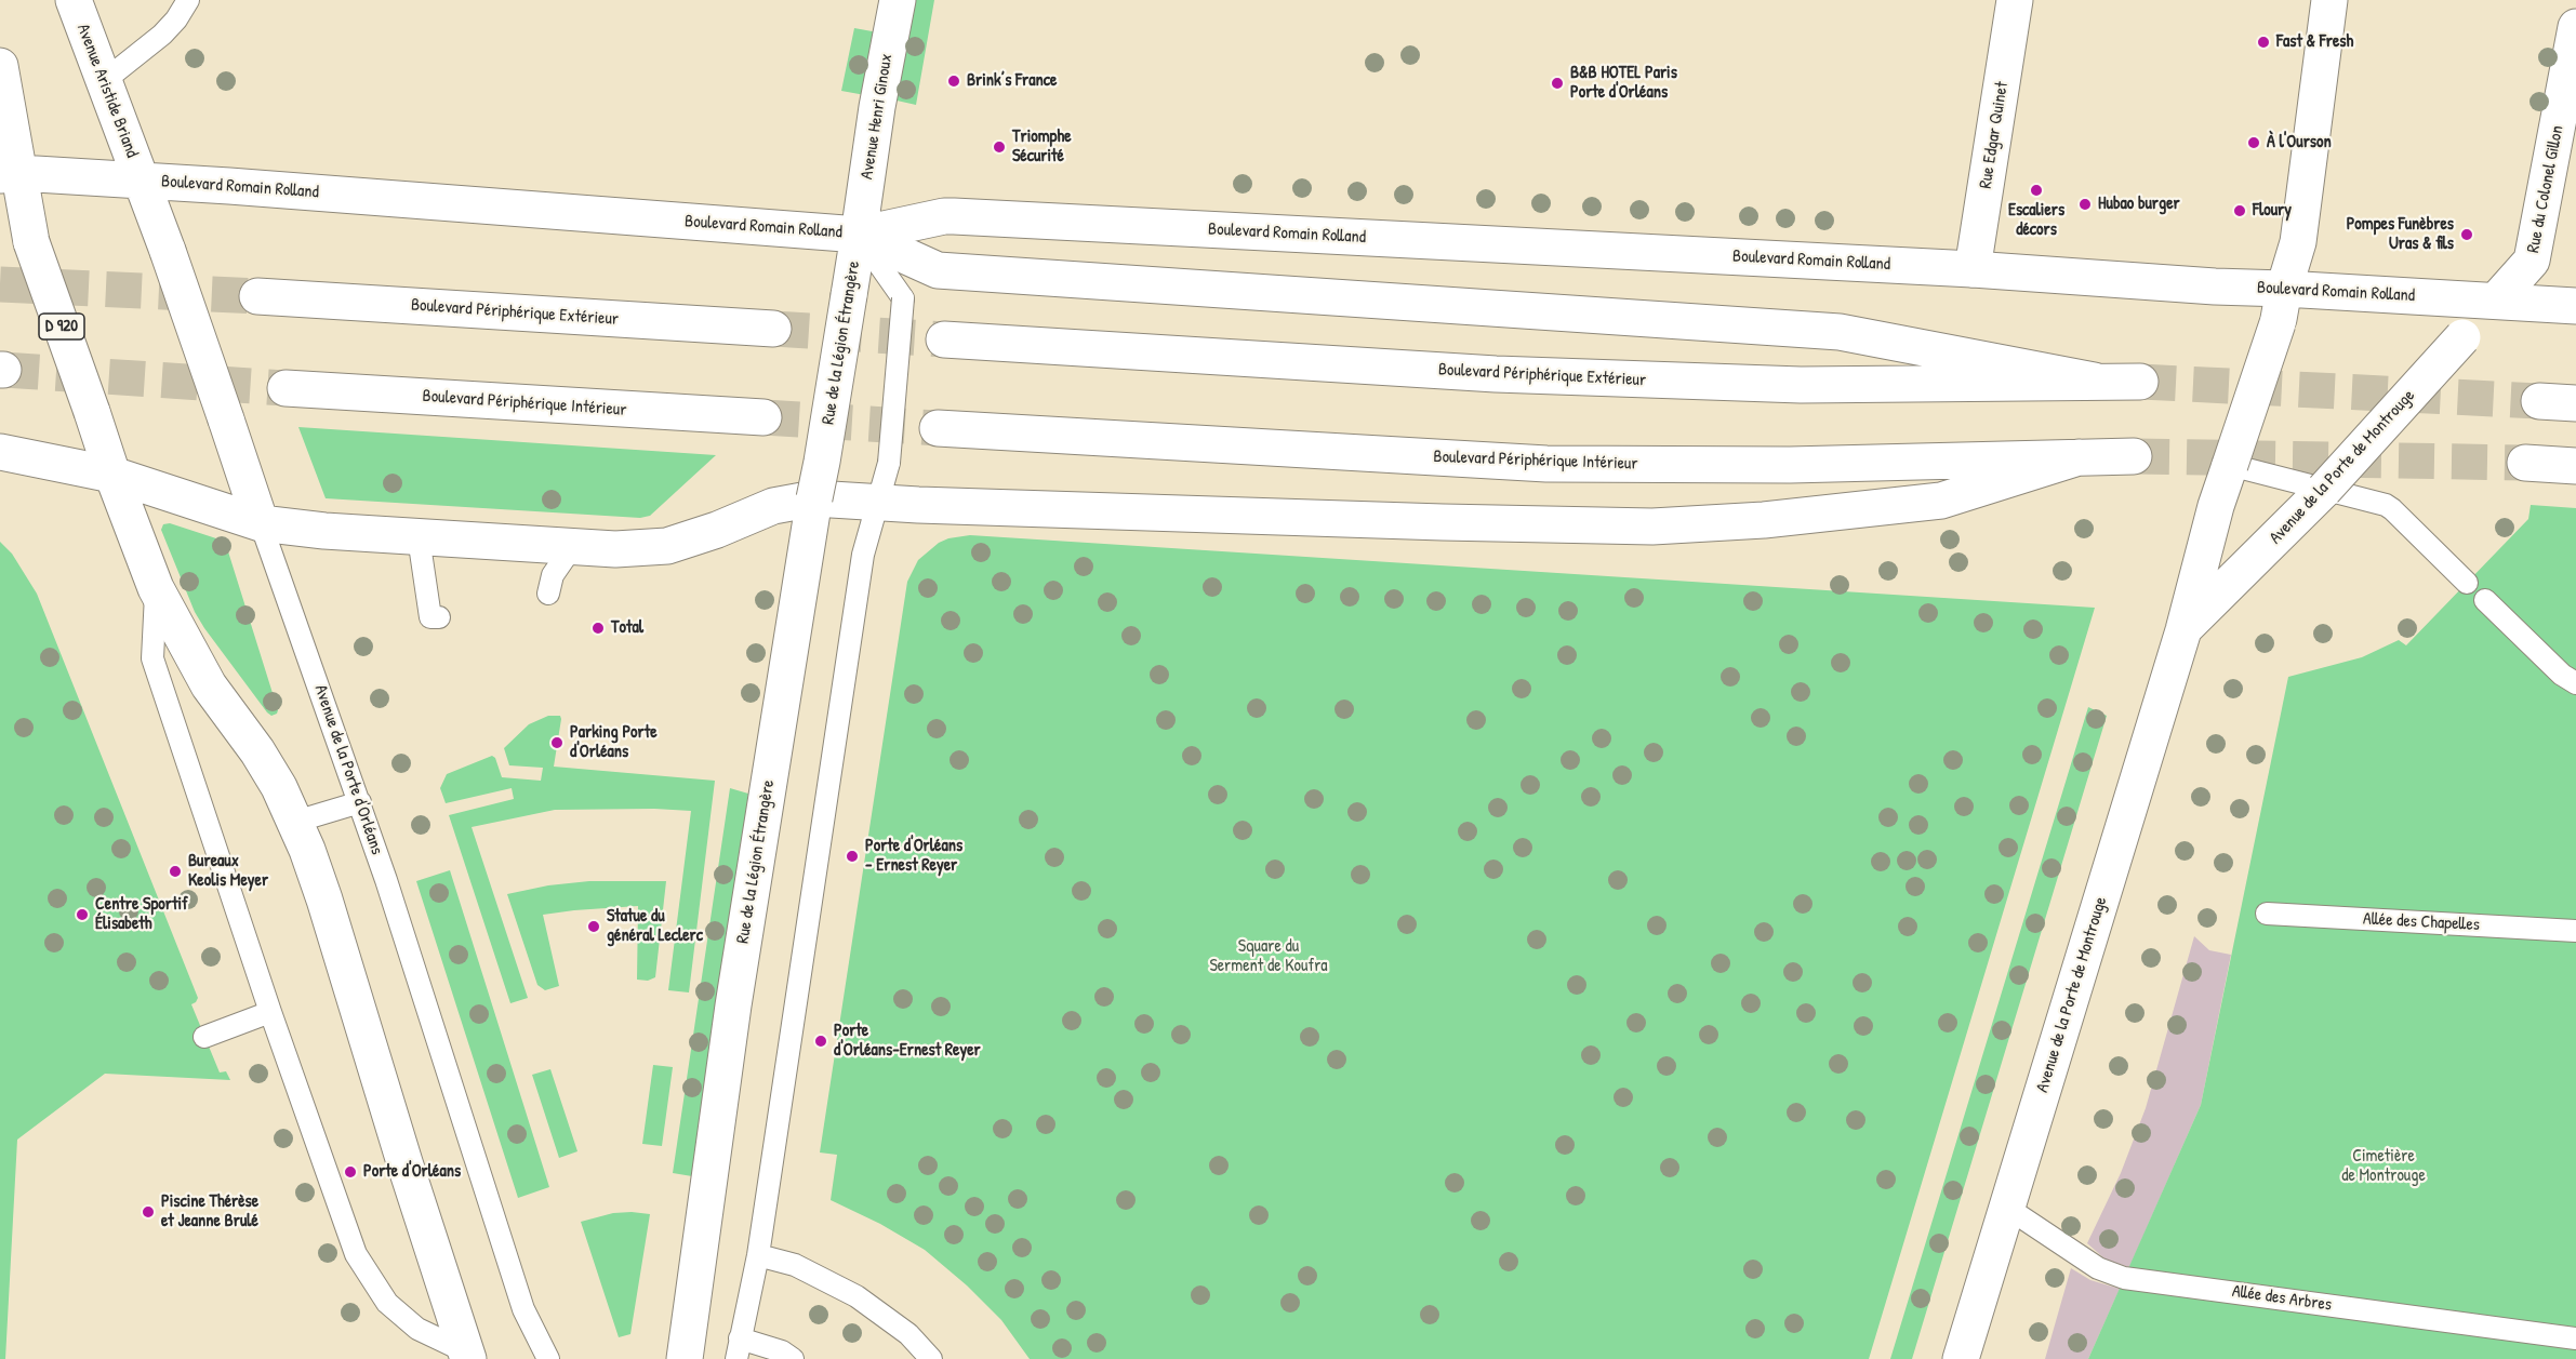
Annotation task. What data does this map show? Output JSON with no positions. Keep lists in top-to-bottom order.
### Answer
{
  "streets": {
    "main road": [
      "Avenue Aristide Briand",
      "Avenue Henri Ginoux",
      "Rue Edgar Quinet",
      "Boulevard Romain Rolland",
      "Rue du Colonel Gillon",
      "Boulevard Périphérique Extérieur",
      "D 920",
      "Rue de la Légion Étrangère",
      "Boulevard Périphérique Intérieur",
      "Avenue de la Porte de Montrouge",
      "Avenue de la Porte d'Orléans"
    ],
    "lane": ["Allée des Chapelles", "Allée des Arbres"]
  },
  "crossings": [
    ["Avenue Aristide Briand", "Boulevard Romain Rolland"],
    ["Avenue Aristide Briand", "Avenue de la Porte d'Orléans"],
    ["Avenue Henri Ginoux", "Boulevard Romain Rolland"],
    ["Avenue Henri Ginoux", "Rue de la Légion Étrangère"],
    ["Rue Edgar Quinet", "Boulevard Romain Rolland"],
    ["Boulevard Romain Rolland", "Rue du Colonel Gillon"],
    ["Boulevard Romain Rolland", "D 920"],
    ["Boulevard Romain Rolland", "Rue de la Légion Étrangère"],
    ["Boulevard Romain Rolland", "Avenue de la Porte de Montrouge"],
    ["Boulevard Romain Rolland", "Avenue de la Porte d'Orléans"],
    ["Rue du Colonel Gillon", "Avenue de la Porte de Montrouge"],
    ["Avenue de la Porte de Montrouge", "Allée des Arbres"]
  ],
  "parks": ["Square du Serment de Koufra", "Cimetière de Montrouge"],
  "places": [
    "Fast & Fresh",
    "Brink’s France",
    "B&B HOTEL Paris Porte d'Orléans",
    "À l'Ourson",
    "Triomphe Sécurité",
    "Escaliers décors",
    "Hubao burger",
    "Floury",
    "Pompes Funèbres Uras & fils",
    "Total",
    "Parking Porte d'Orléans",
    "Porte d'Orléans - Ernest Reyer",
    "Bureaux Keolis Meyer",
    "Centre Sportif Élisabeth",
    "Statue du général Leclerc",
    "Porte d'Orléans-Ernest Reyer",
    "Porte d'Orléans",
    "Piscine Thérèse et Jeanne Brulé"
  ]
}
